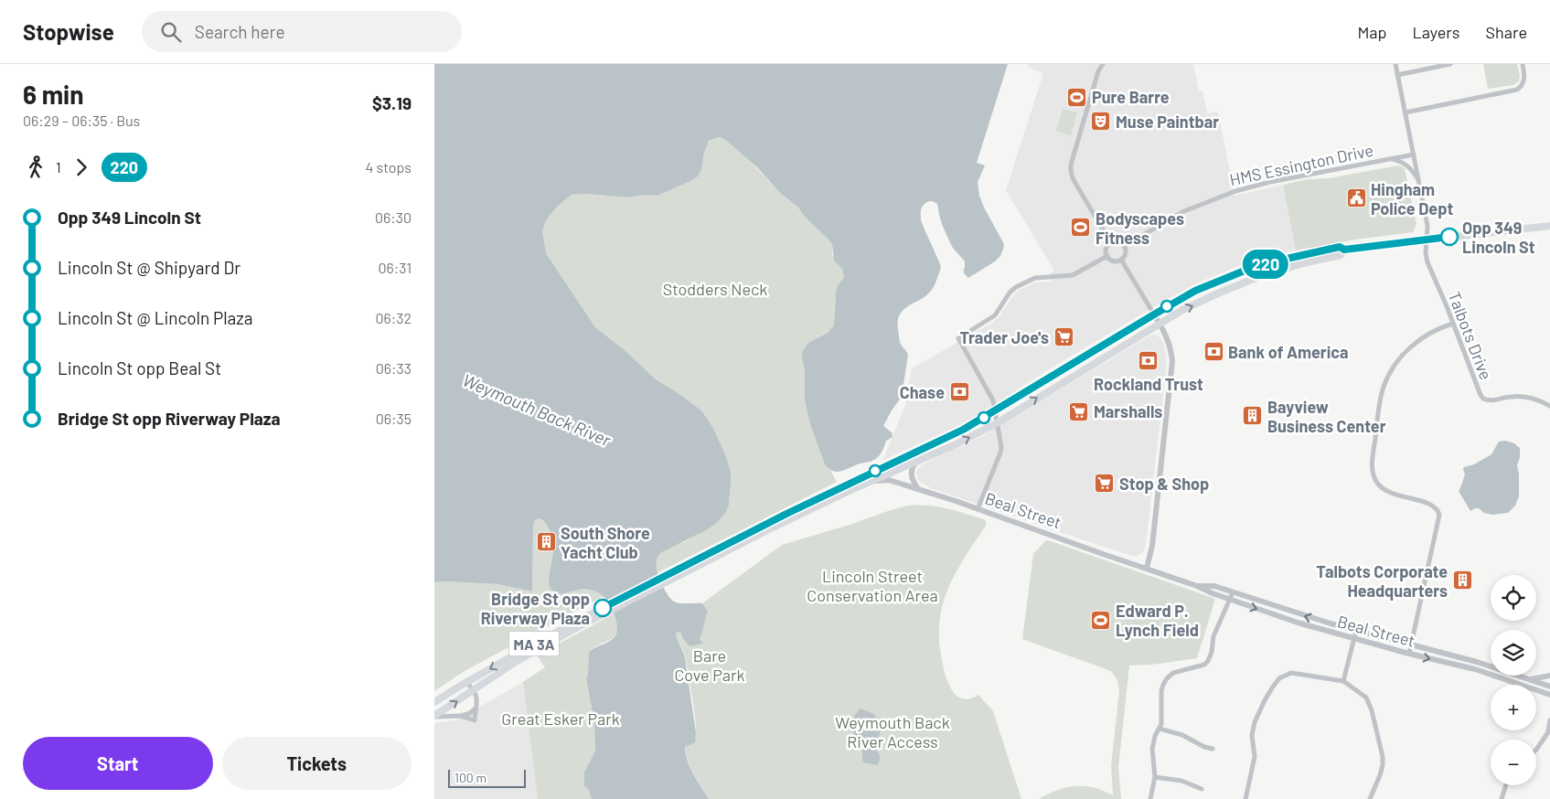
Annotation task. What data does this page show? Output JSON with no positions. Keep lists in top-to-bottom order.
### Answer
{
  "streets": {
    "main road": ["MA 3A"],
    "street": ["HMS Essington Drive", "Talbots Drive", "Beal Street"]
  },
  "crossings": [
    ["HMS Essington Drive", "Talbots Drive"],
    ["Talbots Drive", "MA 3A"],
    ["Beal Street", "MA 3A"]
  ],
  "water": ["Weymouth Back River"],
  "parks": [
    "Stodders Neck",
    "Lincoln Street Conservation Area",
    "Bare Cove Park",
    "Great Esker Park",
    "Weymouth Back River Access"
  ],
  "places": {
    "sports": ["Pure Barre", "Bodyscapes Fitness", "Edward P. Lynch Field"],
    "theatre": ["Muse Paintbar"],
    "public building": ["Hingham Police Dept"],
    "other": ["Opp 349 Lincoln St", "Bridge St opp Riverway Plaza"],
    "supermarket": ["Trader Joe's", "Marshalls", "Stop & Shop"],
    "bank": ["Bank of America", "Rockland Trust", "Chase"],
    "building": ["Bayview Business Center", "South Shore Yacht Club", "Talbots Corporate Headquarters"]
  },
  "lines": ["bus line 220"],
  "scale_bar": "100 m",
  "page": {
    "header": "Stopwise",
    "search": "Search here",
    "nav": ["Map", "Layers", "Share"],
    "heading": ["6 min", "06:29 – 06:35 · Bus", "$3.19"],
    "on_map": "220",
    "legs": ["1", "220", "4 stops"],
    "list": [
      {
        "name": "Opp 349 Lincoln St",
        "value": "06:30"
      },
      {
        "name": "Lincoln St @ Shipyard Dr",
        "value": "06:31"
      },
      {
        "name": "Lincoln St @ Lincoln Plaza",
        "value": "06:32"
      },
      {
        "name": "Lincoln St opp Beal St",
        "value": "06:33"
      },
      {
        "name": "Bridge St opp Riverway Plaza",
        "value": "06:35"
      }
    ],
    "map_buttons": ["+", "−"],
    "buttons": ["Start", "Tickets"],
    "scale": "100 m"
  }
}
